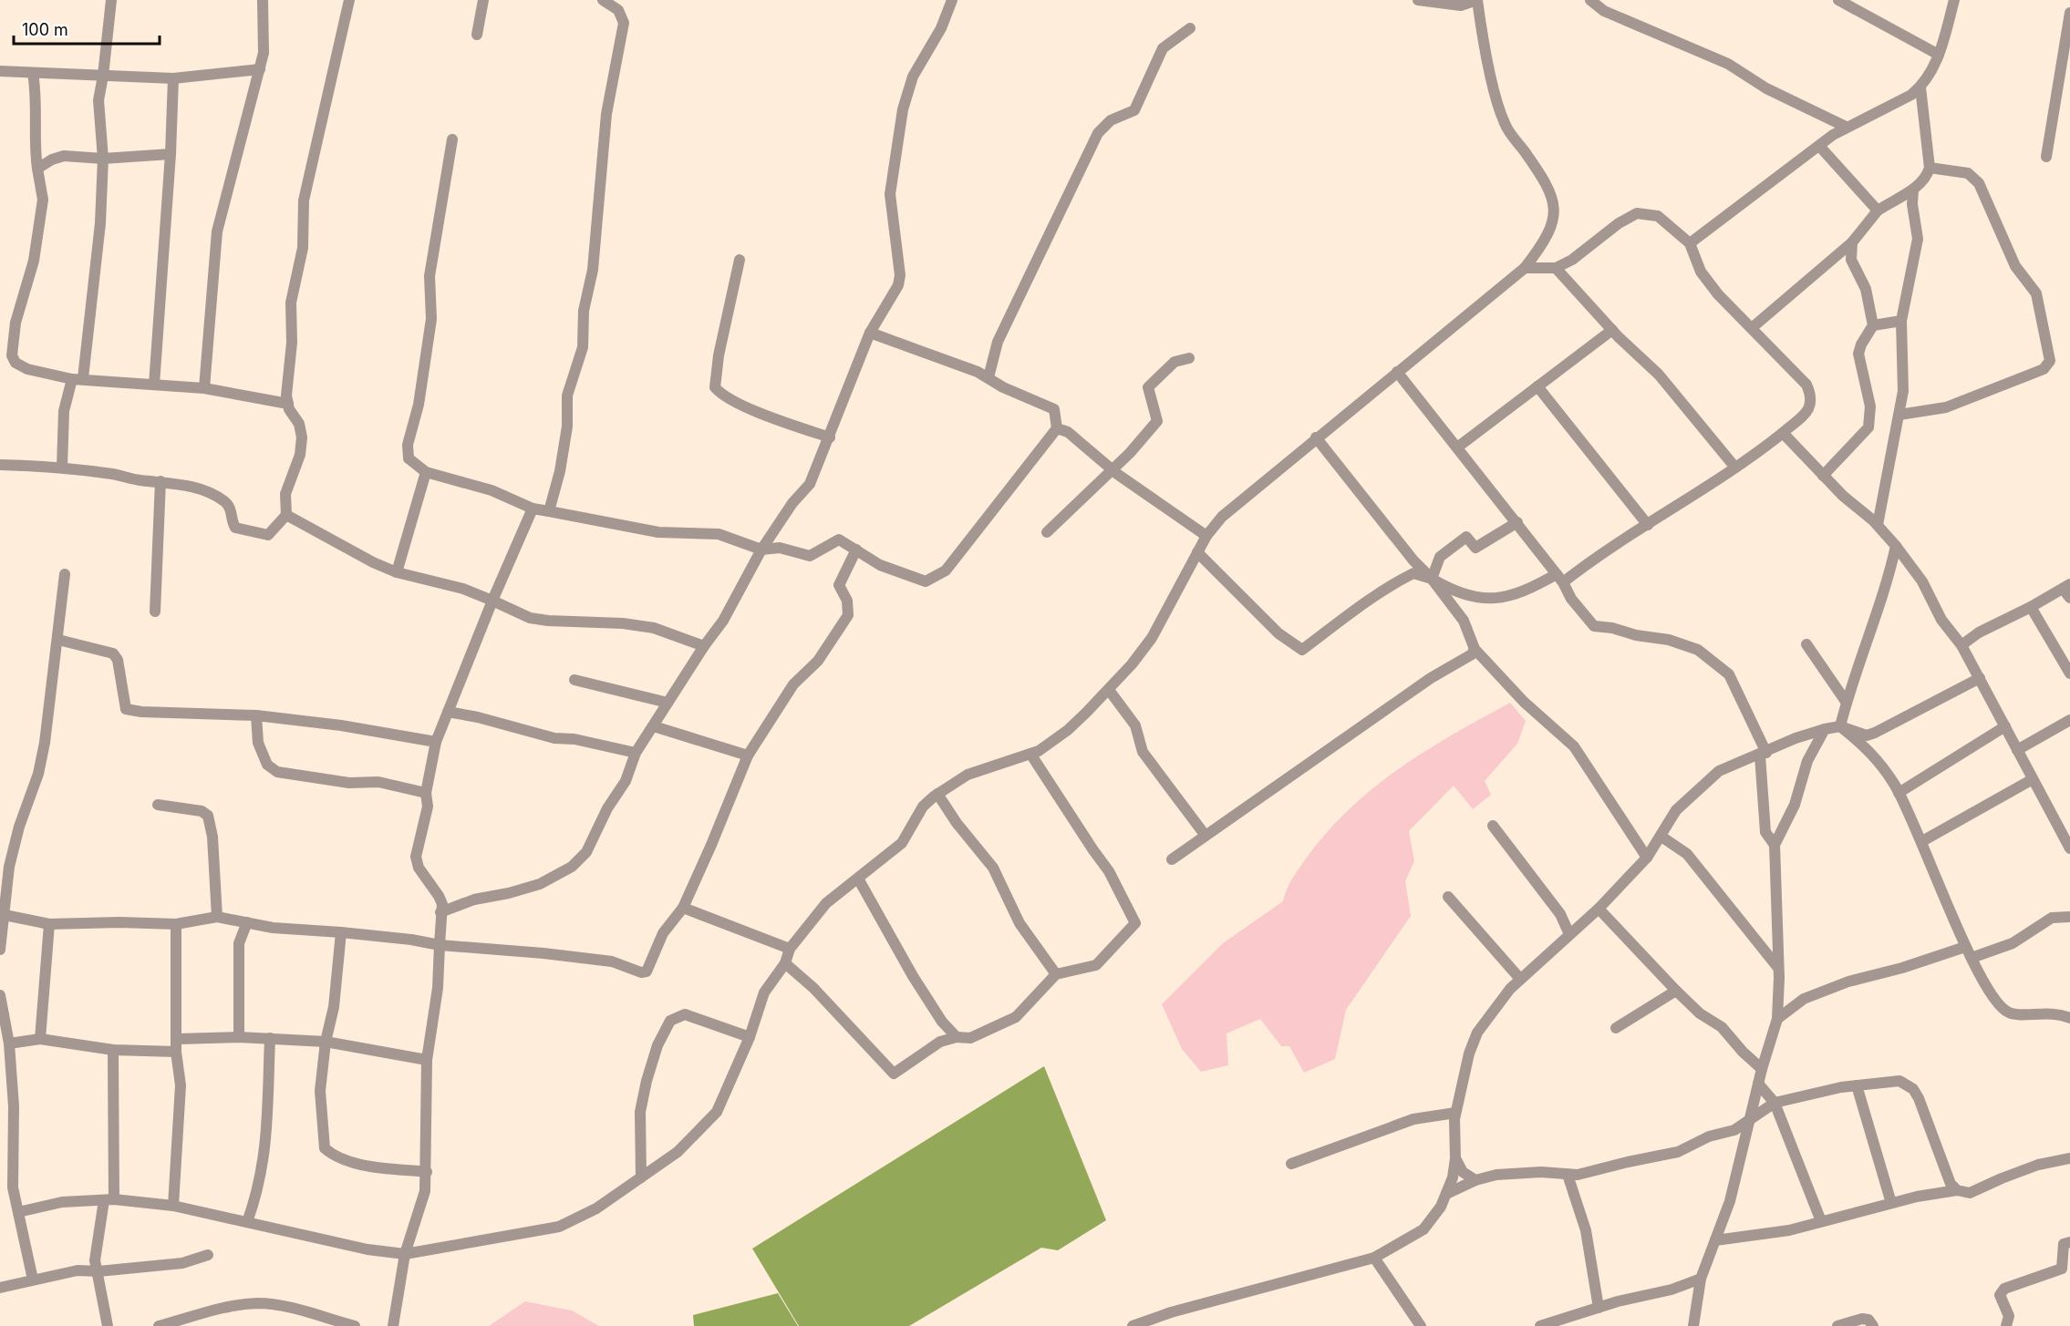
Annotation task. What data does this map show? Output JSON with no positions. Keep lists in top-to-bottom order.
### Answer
{
  "scale_bar": "100 m"
}
